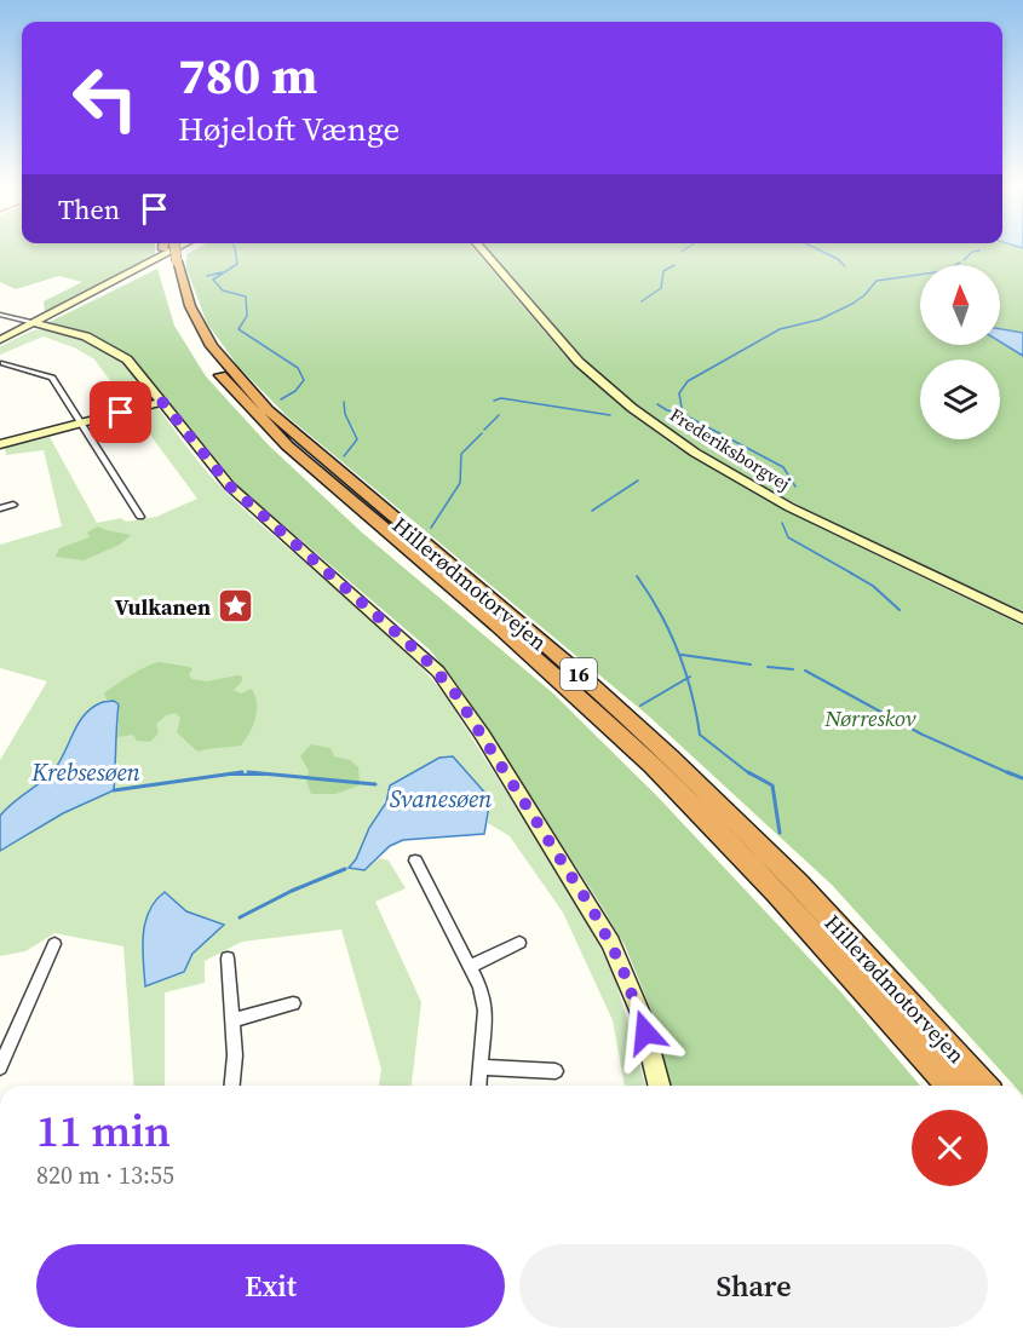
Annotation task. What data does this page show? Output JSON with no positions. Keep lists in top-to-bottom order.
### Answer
{
  "streets": {
    "highway": ["Hillerødmotorvejen", "16"],
    "street": ["Frederiksborgvej"]
  },
  "water": ["Krebsesøen", "Svanesøen"],
  "parks": ["Nørreskov"],
  "places": {
    "place": ["Vulkanen"]
  },
  "north": "top",
  "page": {
    "turn": ["780 m", "Højeloft Vænge"],
    "then": "Then",
    "heading": ["11 min", "820 m · 13:55"],
    "buttons": ["Exit", "Share"]
  }
}
